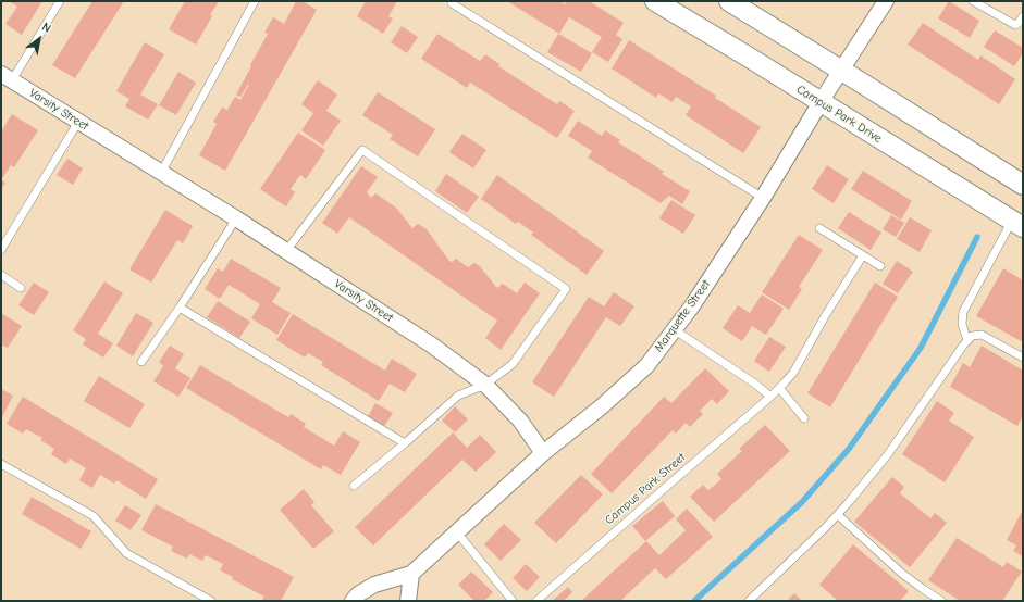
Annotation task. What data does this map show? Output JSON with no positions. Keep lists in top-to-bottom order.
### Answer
{
  "streets": {
    "street": ["Varsity Street", "Campus Park Drive", "Marquette Street"],
    "lane": ["Campus Park Street"]
  },
  "crossings": [
    ["Varsity Street", "Marquette Street"],
    ["Campus Park Drive", "Marquette Street"]
  ],
  "north": "top right"
}
